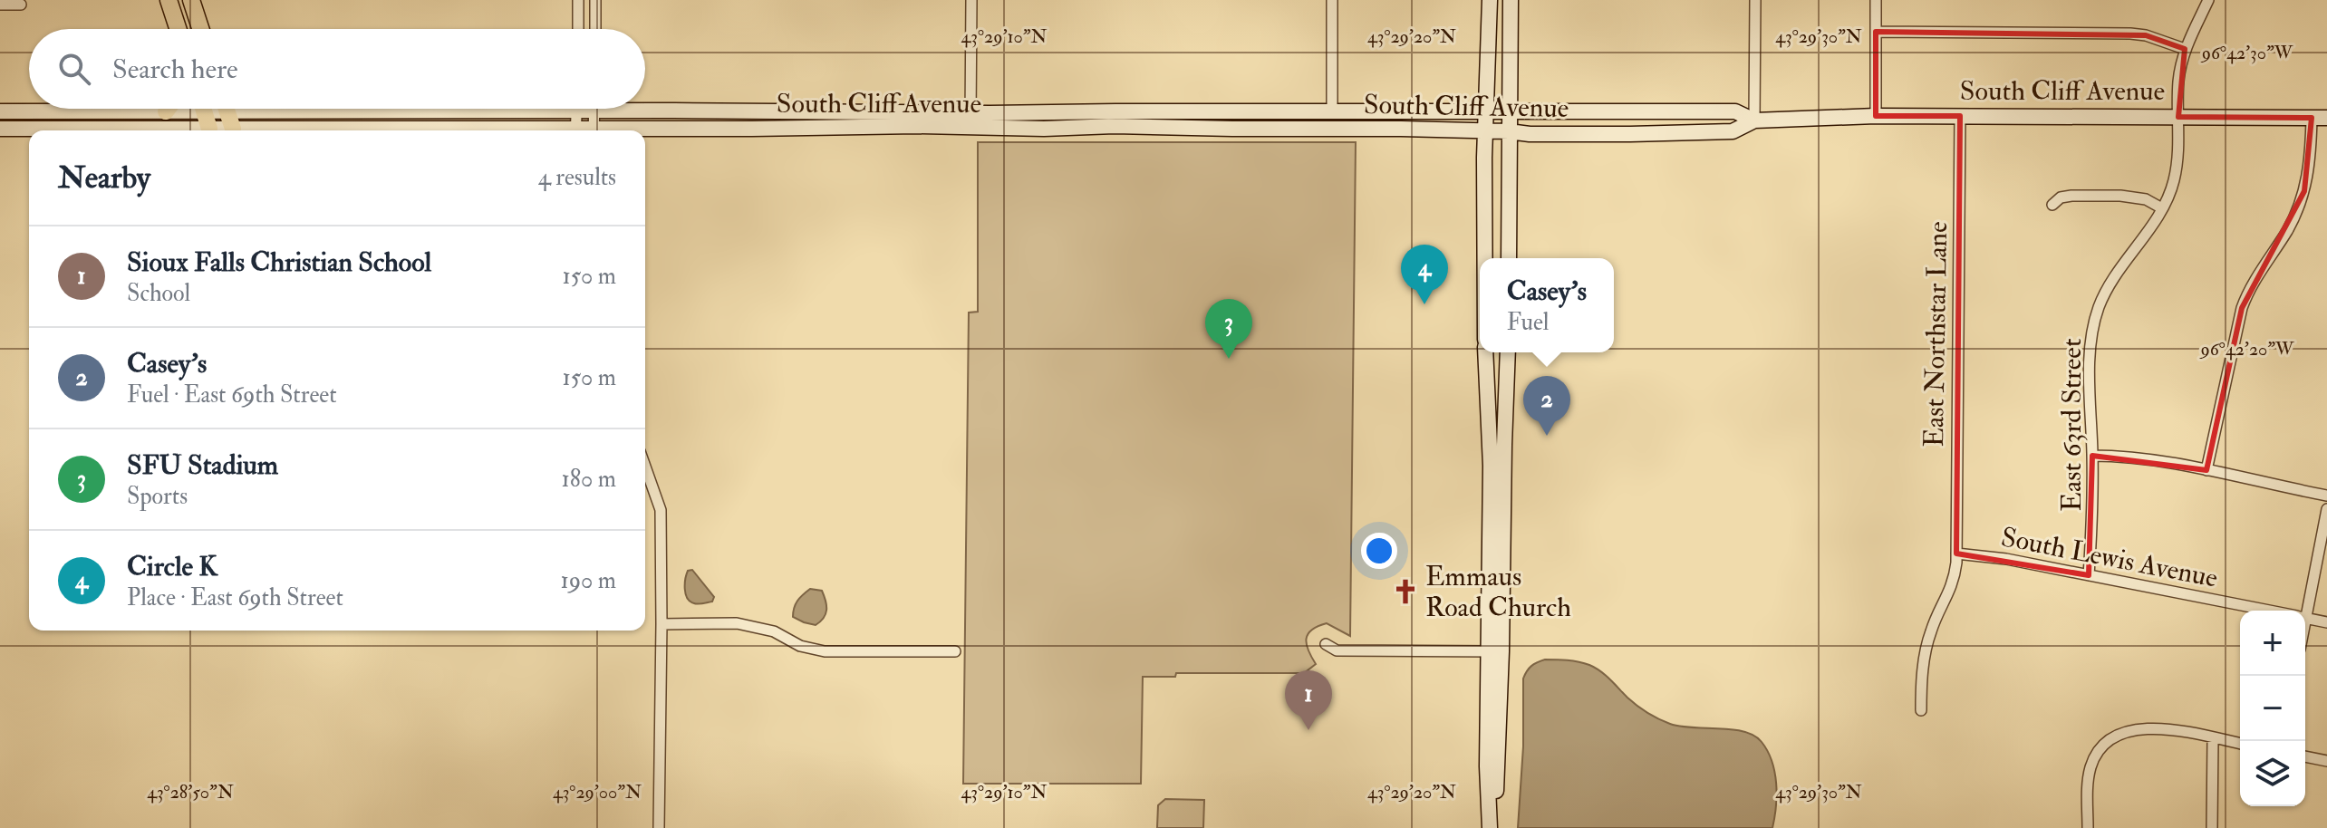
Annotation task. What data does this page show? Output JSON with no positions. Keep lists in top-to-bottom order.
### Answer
{
  "streets": {
    "main road": ["South Cliff Avenue"],
    "street": ["East Northstar Lane", "East 63rd Street", "South Lewis Avenue"]
  },
  "crossings": [
    ["South Cliff Avenue", "East Northstar Lane"],
    ["South Cliff Avenue", "East 63rd Street"],
    ["East Northstar Lane", "South Lewis Avenue"],
    ["East 63rd Street", "South Lewis Avenue"]
  ],
  "places": {
    "church": ["Emmaus Road Church"]
  },
  "page": {
    "search": "Search here",
    "heading": ["Nearby", "4 results"],
    "list": [
      {
        "mark": "1",
        "name": "Sioux Falls Christian School",
        "note": "School",
        "value": "150 m"
      },
      {
        "mark": "2",
        "name": "Casey's",
        "note": "Fuel · East 69th Street",
        "value": "150 m"
      },
      {
        "mark": "3",
        "name": "SFU Stadium",
        "note": "Sports",
        "value": "180 m"
      },
      {
        "mark": "4",
        "name": "Circle K",
        "note": "Place · East 69th Street",
        "value": "190 m"
      }
    ],
    "pins": [
      "4",
      "3",
      "2",
      "1"
    ],
    "popup": ["Casey's", "Fuel"],
    "map_buttons": ["+", "−"]
  },
  "coordinates": [
    "43°29'10\"N",
    "43°29'20\"N",
    "43°29'30\"N",
    "96°42'30\"W",
    "96°42'20\"W",
    "43°28'50\"N",
    "43°29'00\"N"
  ]
}
